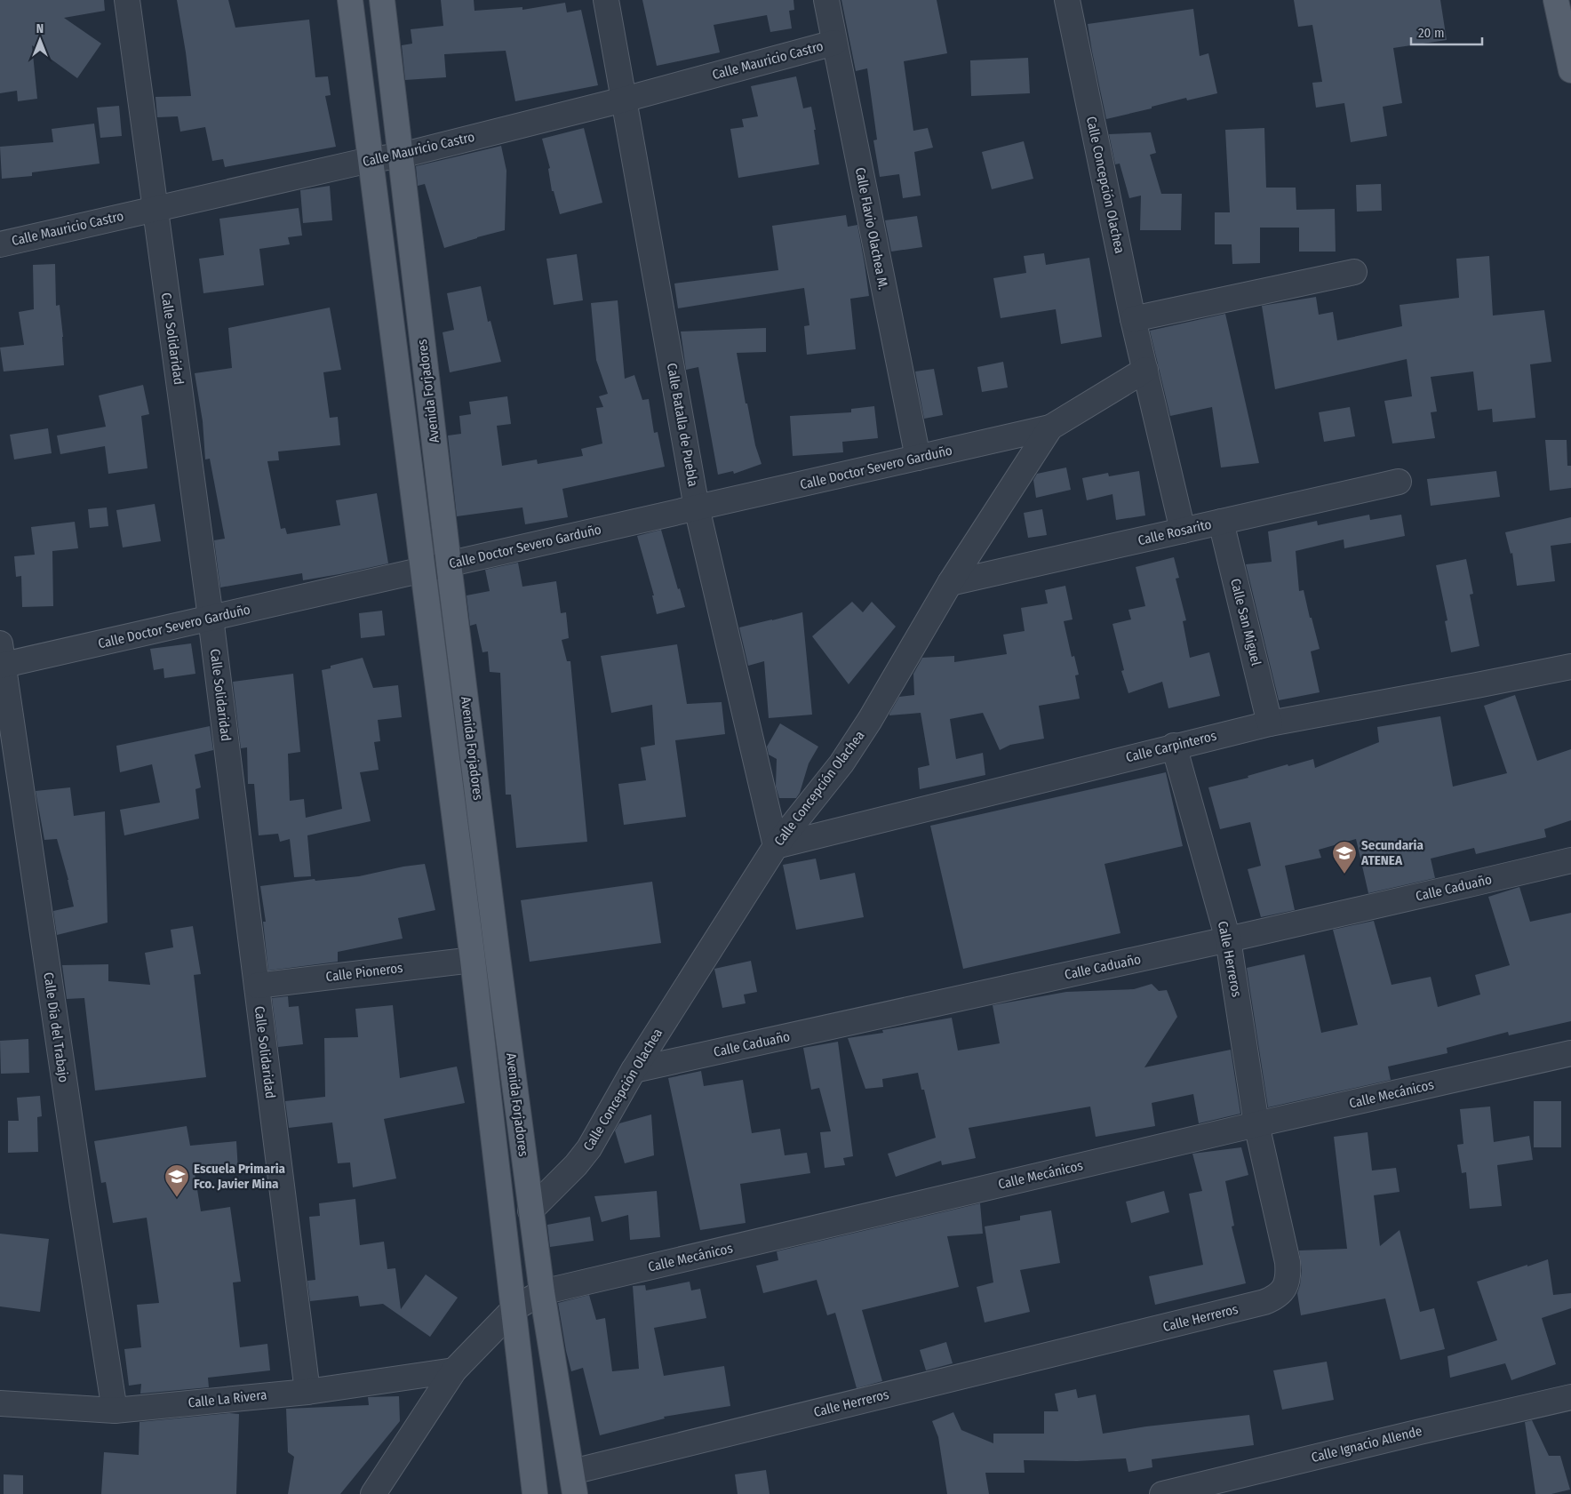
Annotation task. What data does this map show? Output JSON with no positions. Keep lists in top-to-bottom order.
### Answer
{
  "streets": {
    "main road": ["Avenida Forjadores"],
    "street": [
      "Calle Mauricio Castro",
      "Calle Concepción Olachea",
      "Calle Flavio Olachea M.",
      "Calle Solidaridad",
      "Calle Batalla de Puebla",
      "Calle Doctor Severo Garduño",
      "Calle Rosarito",
      "Calle San Miguel",
      "Calle Carpinteros",
      "Calle Caduaño",
      "Calle Herreros",
      "Calle Pioneros",
      "Calle Día del Trabajo",
      "Calle Mecánicos",
      "Calle La Rivera",
      "Calle Ignacio Allende"
    ]
  },
  "crossings": [
    ["Calle Mauricio Castro", "Calle Flavio Olachea M."],
    ["Calle Mauricio Castro", "Calle Solidaridad"],
    ["Calle Mauricio Castro", "Avenida Forjadores"],
    ["Calle Mauricio Castro", "Calle Batalla de Puebla"],
    ["Calle Concepción Olachea", "Avenida Forjadores"],
    ["Calle Concepción Olachea", "Calle Batalla de Puebla"],
    ["Calle Concepción Olachea", "Calle Doctor Severo Garduño"],
    ["Calle Concepción Olachea", "Calle Rosarito"],
    ["Calle Concepción Olachea", "Calle Carpinteros"],
    ["Calle Concepción Olachea", "Calle Caduaño"],
    ["Calle Flavio Olachea M.", "Calle Doctor Severo Garduño"],
    ["Calle Solidaridad", "Calle Doctor Severo Garduño"],
    ["Calle Solidaridad", "Calle Pioneros"],
    ["Calle Solidaridad", "Calle La Rivera"],
    ["Avenida Forjadores", "Calle Doctor Severo Garduño"],
    ["Avenida Forjadores", "Calle Herreros"],
    ["Avenida Forjadores", "Calle Pioneros"],
    ["Avenida Forjadores", "Calle Mecánicos"],
    ["Calle Batalla de Puebla", "Calle Doctor Severo Garduño"],
    ["Calle Batalla de Puebla", "Calle Carpinteros"],
    ["Calle Doctor Severo Garduño", "Calle Día del Trabajo"],
    ["Calle Rosarito", "Calle San Miguel"],
    ["Calle San Miguel", "Calle Carpinteros"],
    ["Calle Carpinteros", "Calle Herreros"],
    ["Calle Caduaño", "Calle Herreros"],
    ["Calle Herreros", "Calle Mecánicos"],
    ["Calle Día del Trabajo", "Calle La Rivera"]
  ],
  "places": {
    "school or university": ["Secundaria ATENEA", "Escuela Primaria Fco. Javier Mina"]
  },
  "scale_bar": "20 m",
  "north": "top"
}
